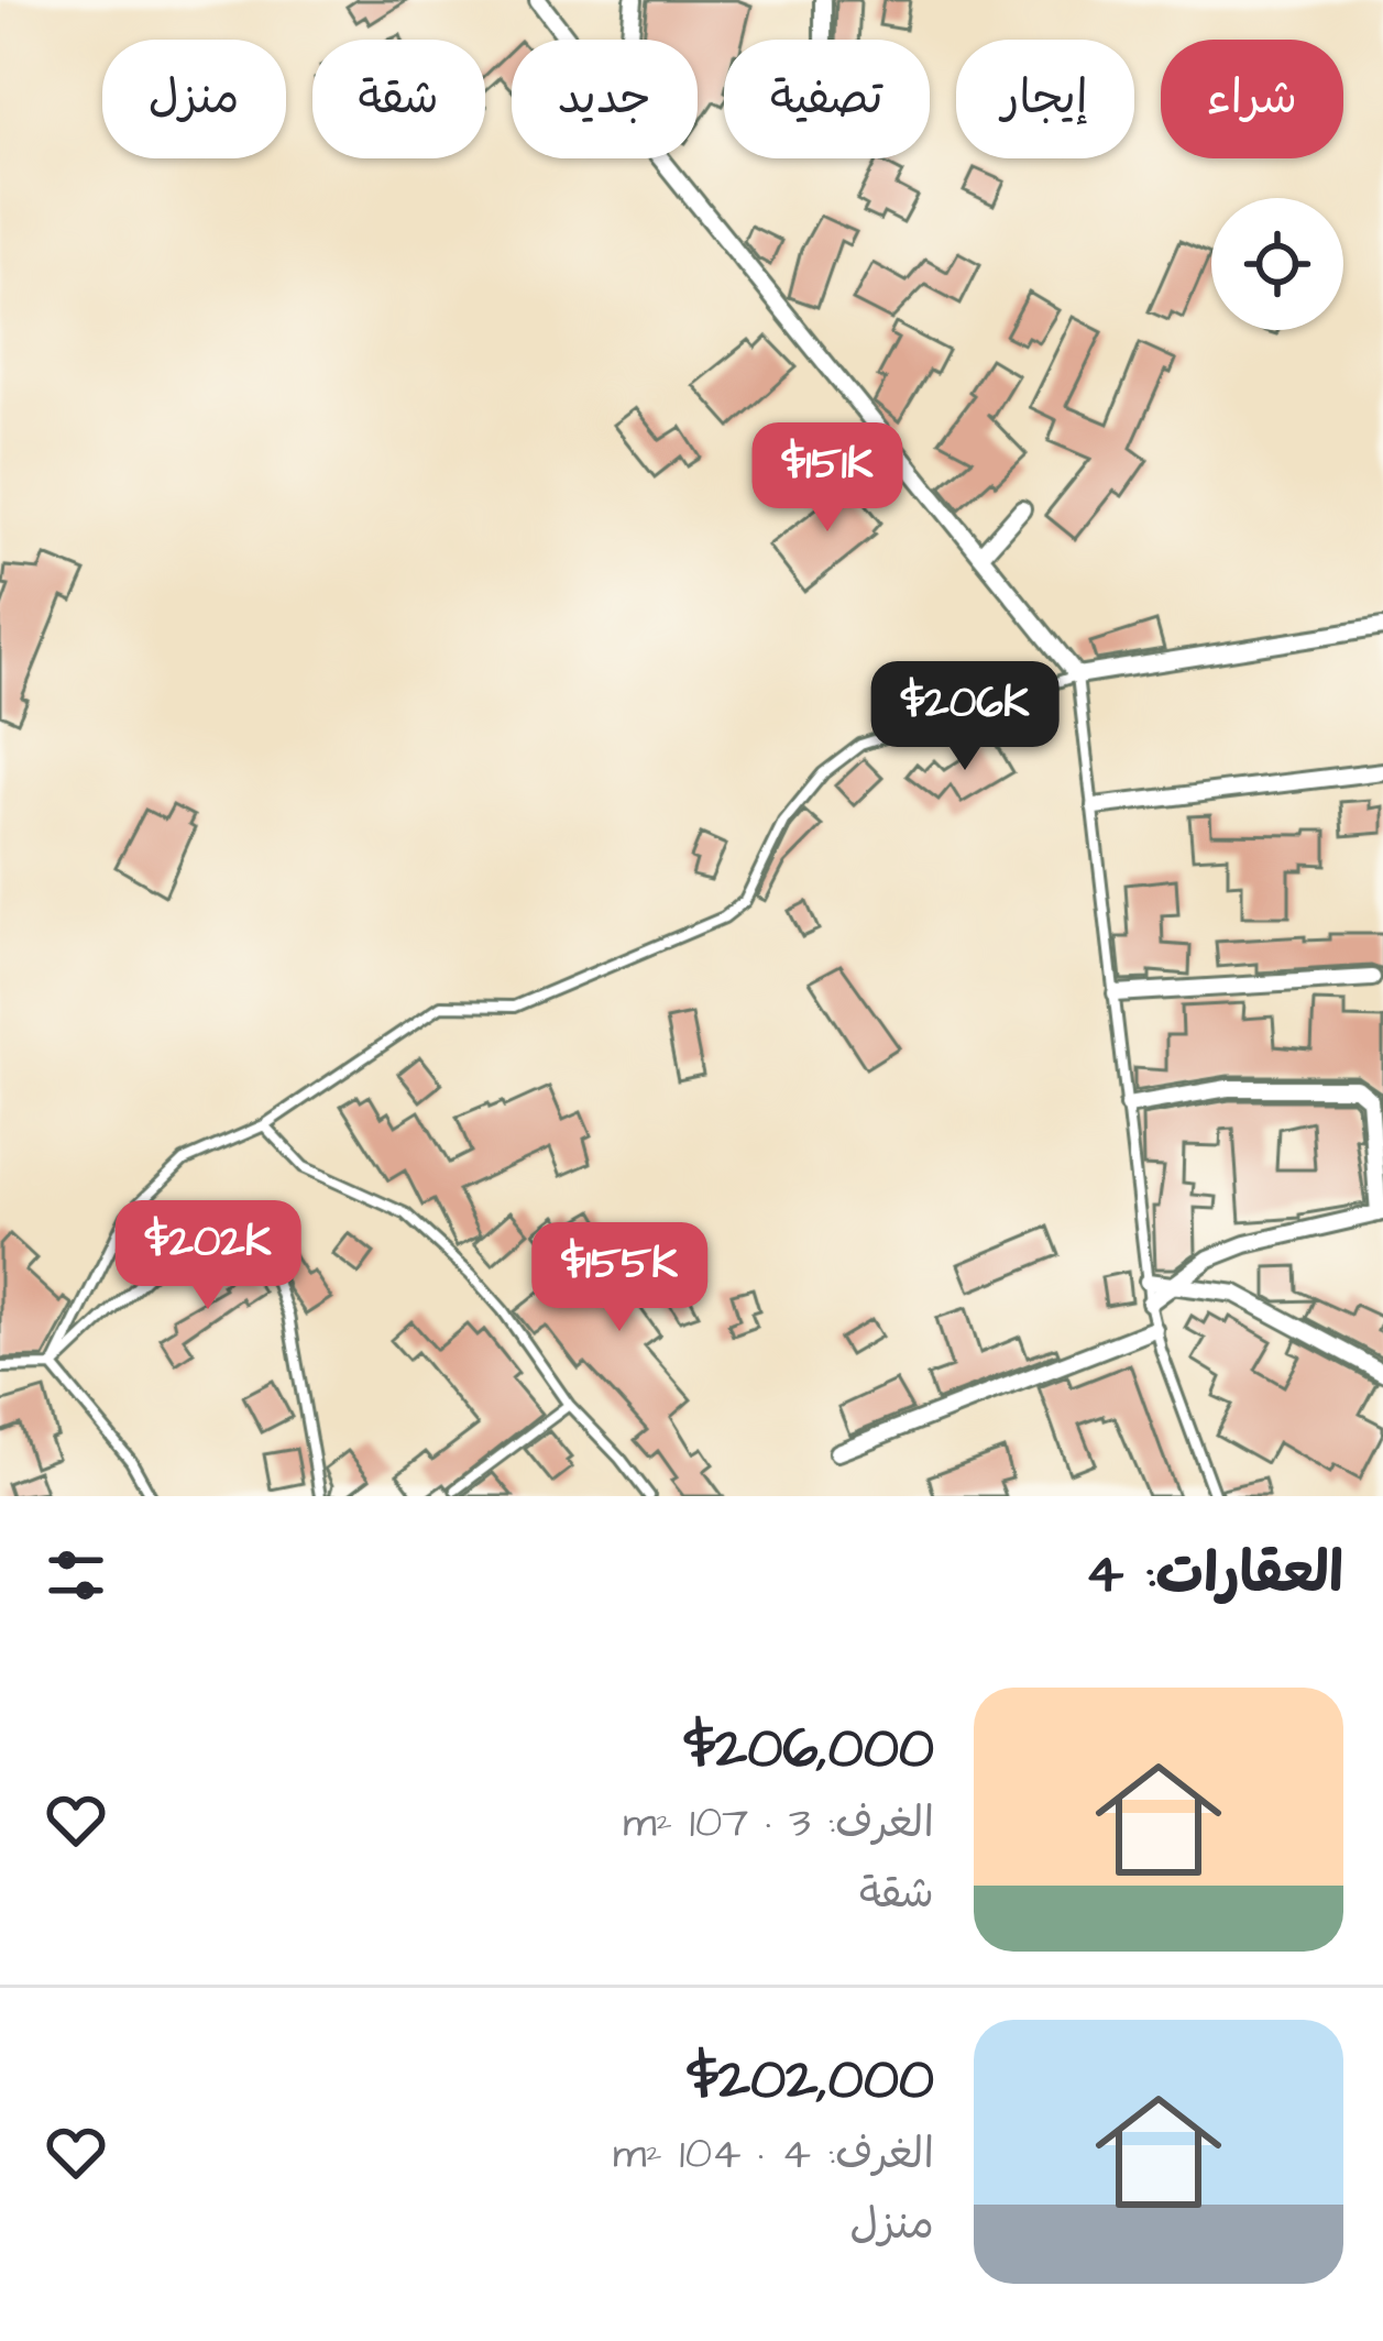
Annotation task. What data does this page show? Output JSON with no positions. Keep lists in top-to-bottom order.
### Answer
{
  "page": {
    "chip": [
      "شراء",
      "إيجار",
      "تصفية",
      "جديد",
      "شقة",
      "منزل"
    ],
    "price": [
      "$151K",
      "$206K",
      "$202K",
      "$155K"
    ],
    "heading": "العقارات: 4",
    "list": [
      {
        "name": "$206,000",
        "note": "الغرف: 3 · 107 m² · شقة"
      },
      {
        "name": "$202,000",
        "note": "الغرف: 4 · 104 m² · منزل"
      }
    ]
  }
}
